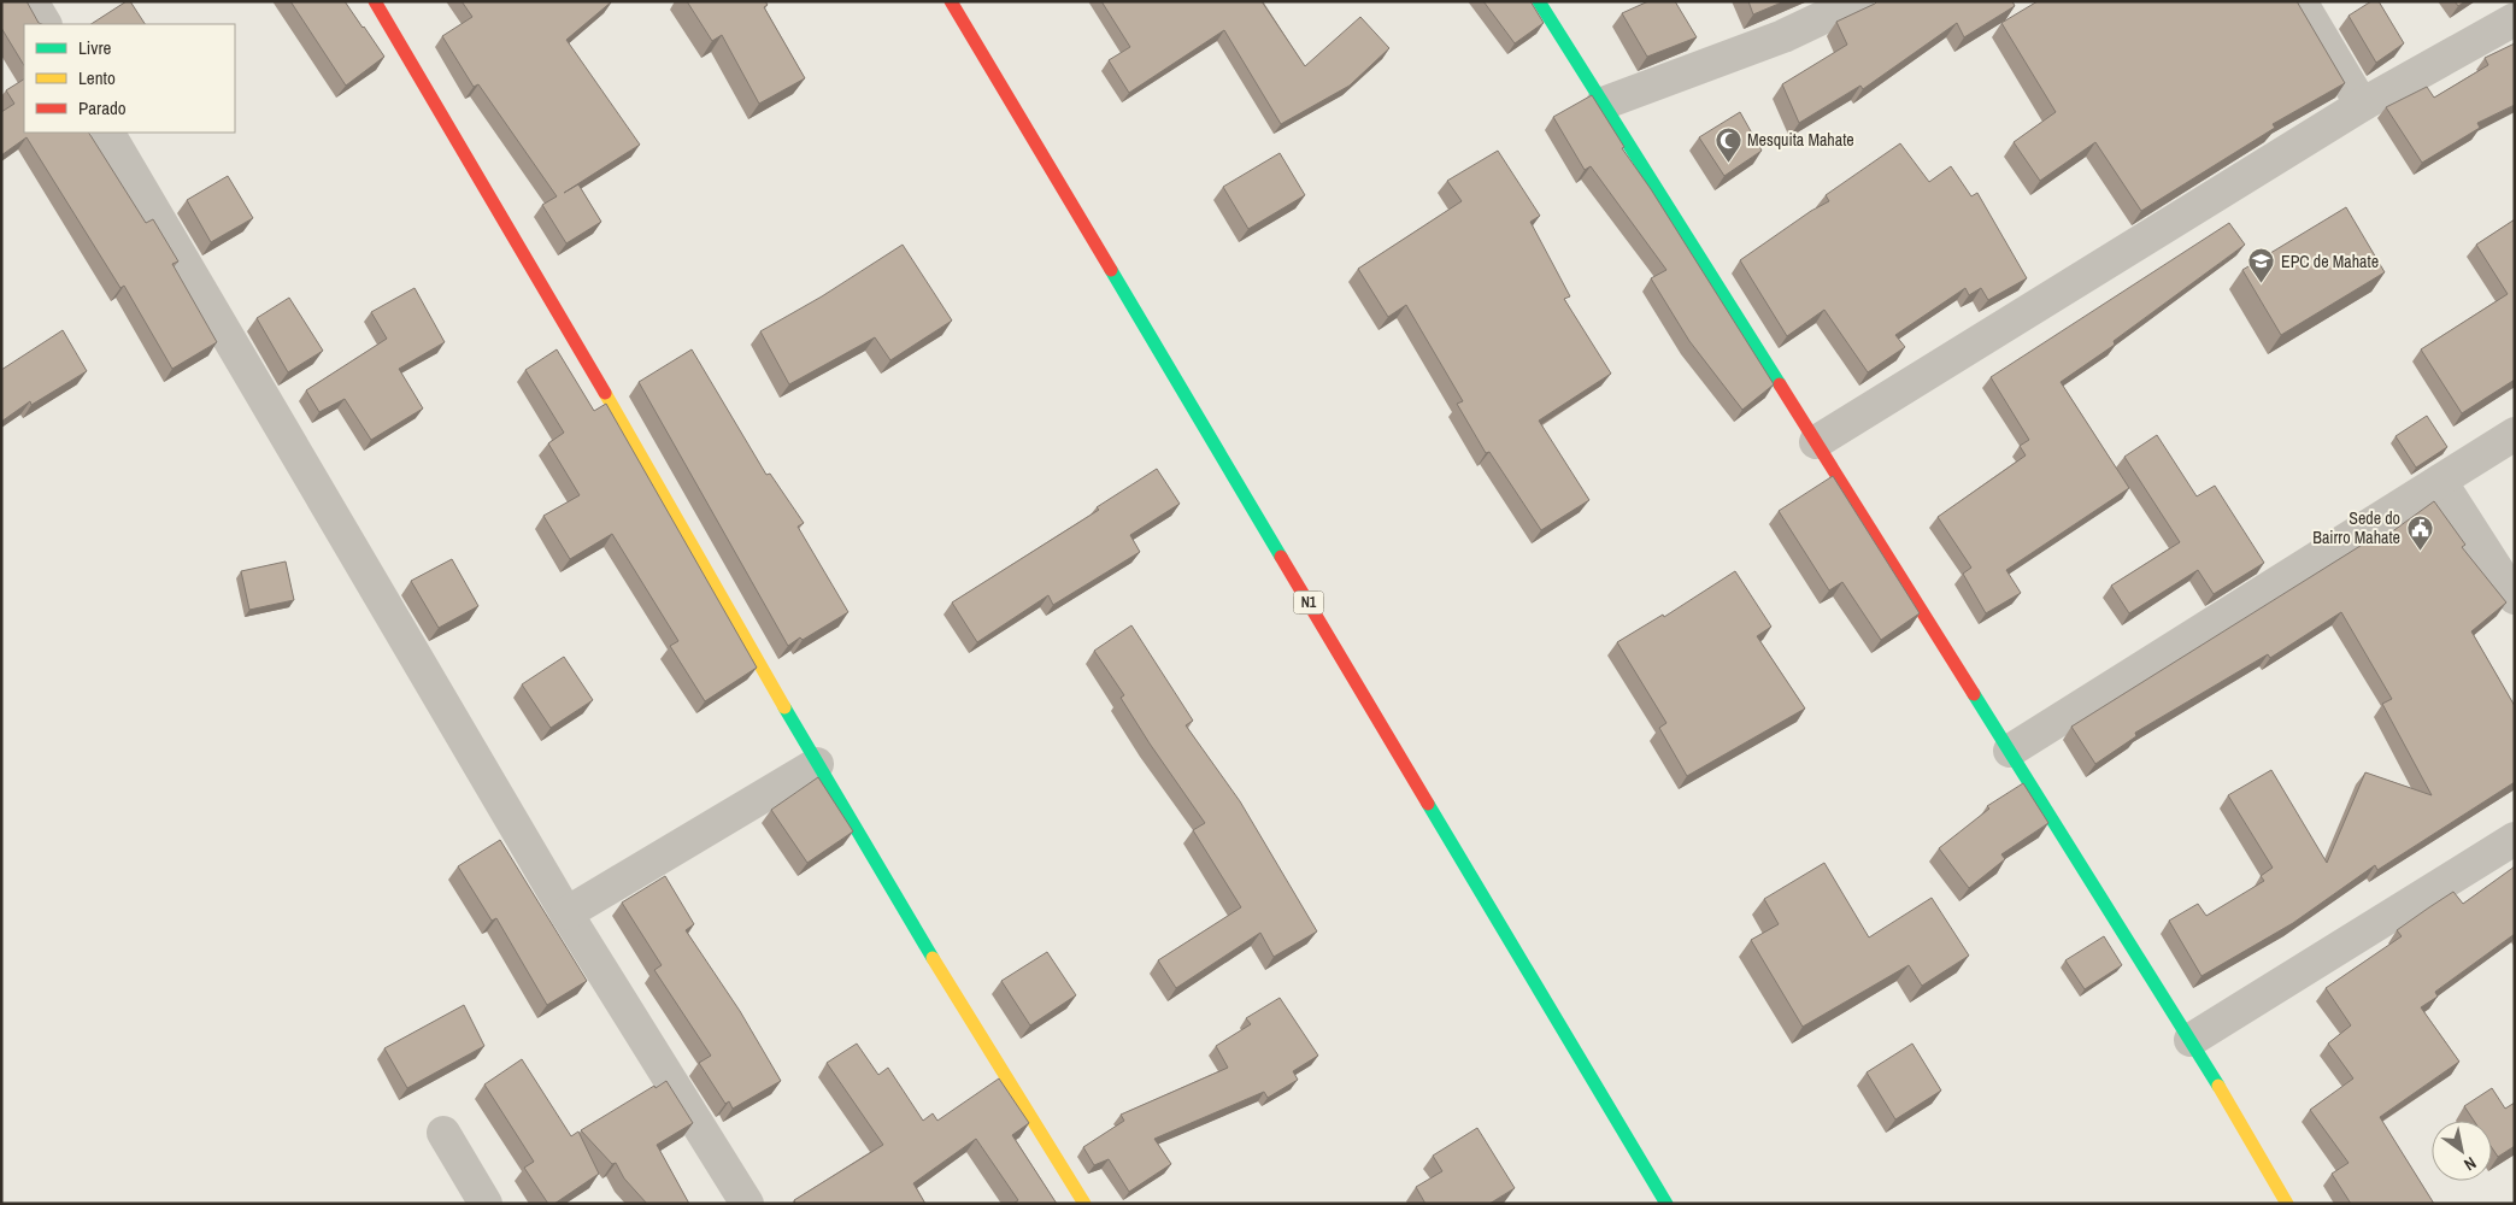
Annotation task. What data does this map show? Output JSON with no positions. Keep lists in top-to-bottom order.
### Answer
{
  "streets": {
    "main road": ["N1"]
  },
  "places": {
    "mosque": ["Mesquita Mahate"],
    "school or university": ["EPC de Mahate"],
    "public building": ["Sede do Bairro Mahate"]
  },
  "legend": ["Livre", "Lento", "Parado"],
  "north": "bottom right"
}
